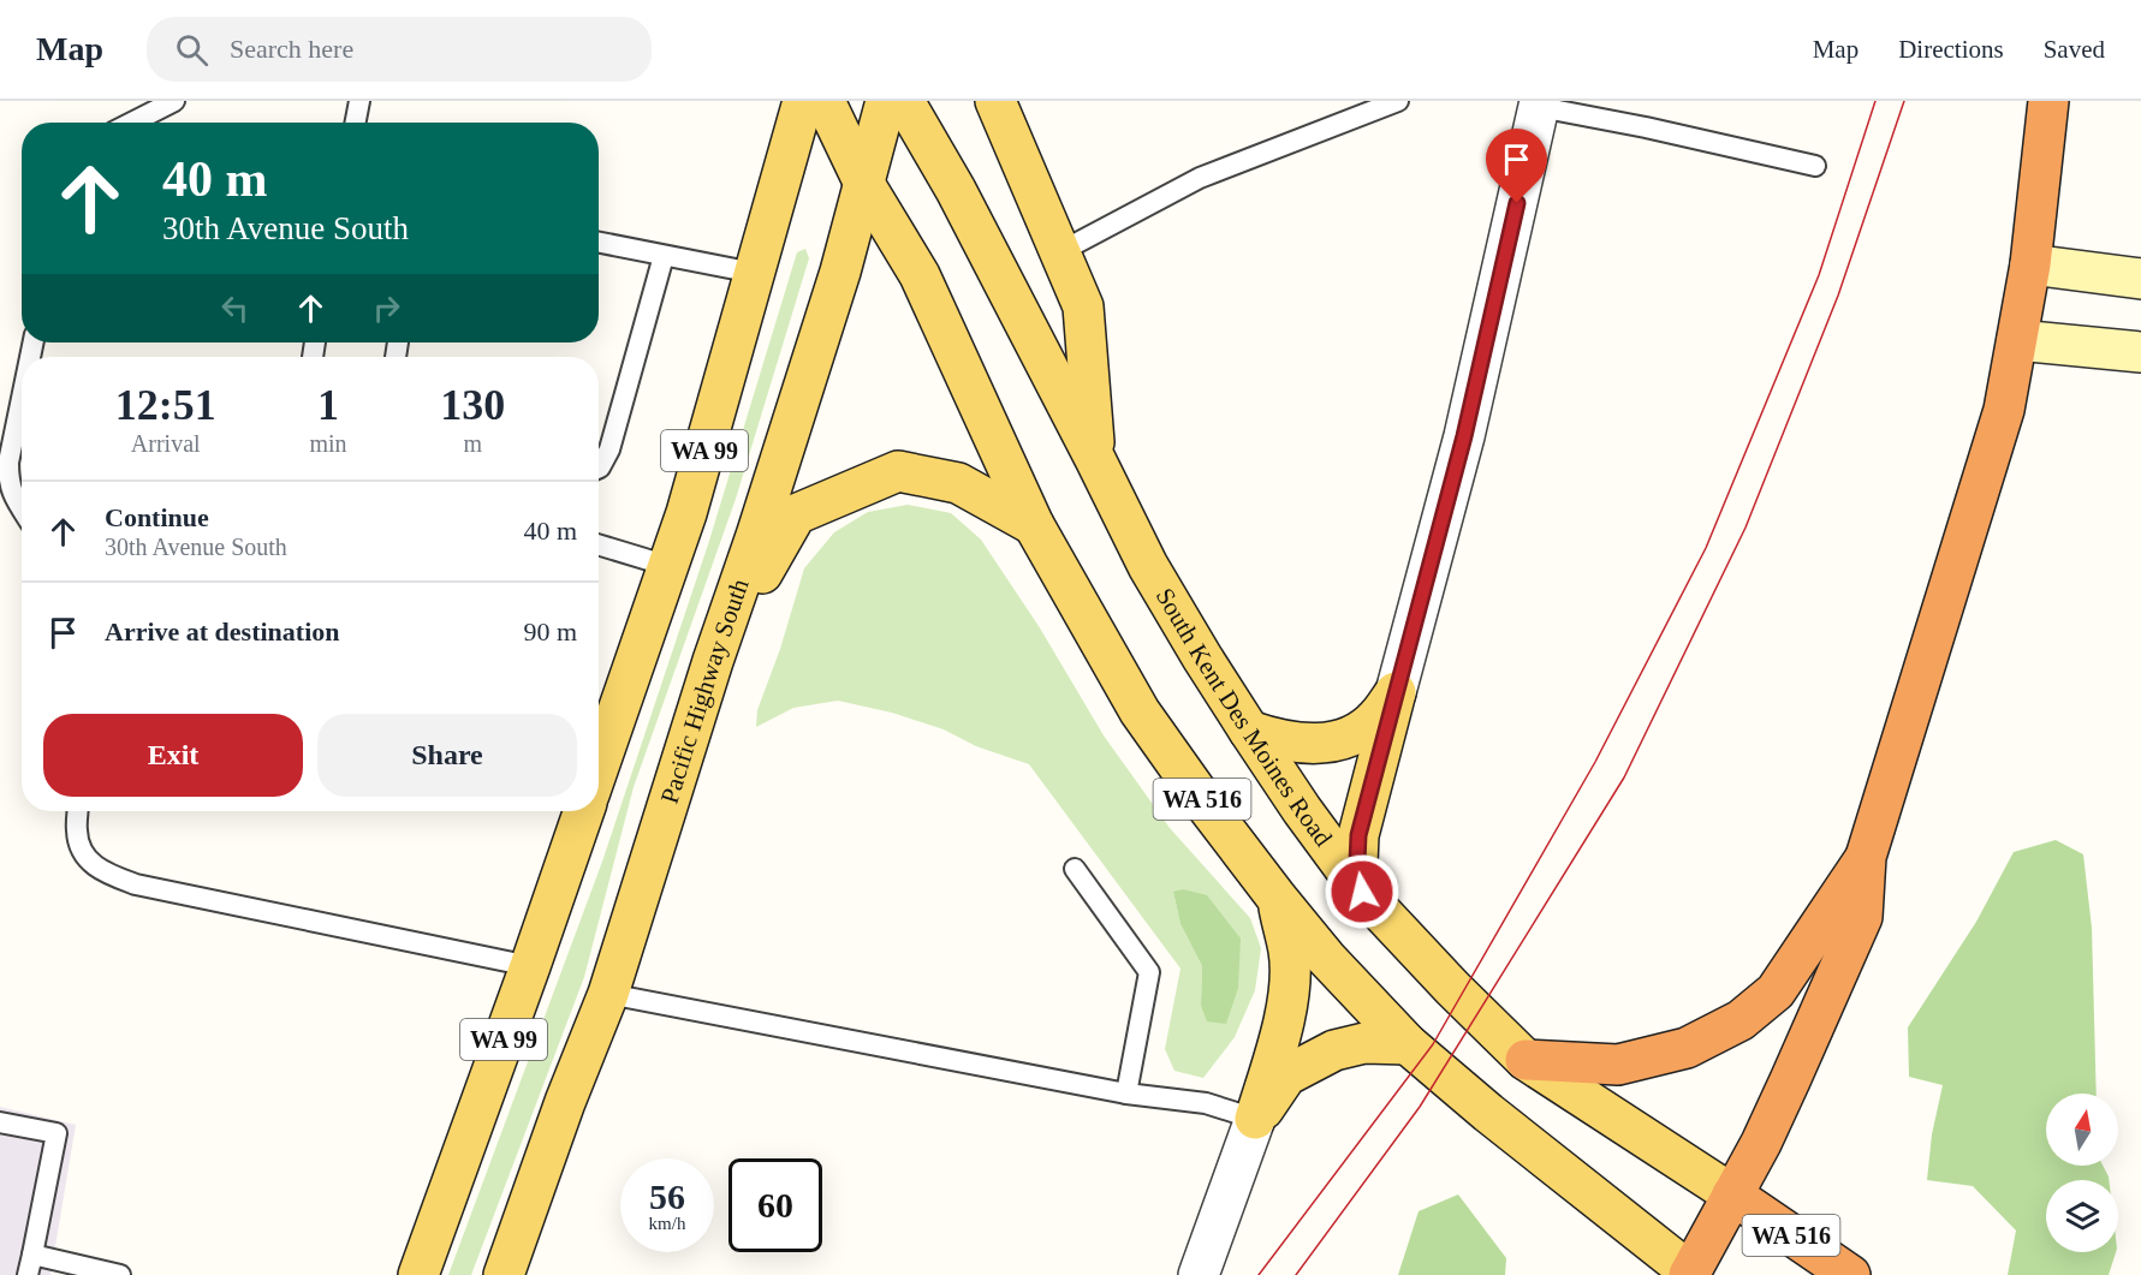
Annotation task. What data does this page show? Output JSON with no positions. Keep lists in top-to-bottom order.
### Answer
{
  "streets": {
    "highway": ["South Kent Des Moines Road", "WA 516"],
    "main road": ["WA 99", "Pacific Highway South"]
  },
  "crossings": [
    ["Pacific Highway South", "WA 516"]
  ],
  "north": "top",
  "page": {
    "header": "Map",
    "search": "Search here",
    "nav": ["Map", "Directions", "Saved"],
    "turn": ["40 m", "30th Avenue South"],
    "eta": [
      "12:51",
      "Arrival",
      "1",
      "min",
      "130",
      "m"
    ],
    "list": [
      {
        "name": "Continue",
        "note": "30th Avenue South",
        "value": "40 m"
      },
      {
        "name": "Arrive at destination",
        "value": "90 m"
      }
    ],
    "buttons": ["Exit", "Share"],
    "speed": "56 km/h",
    "limit": "60"
  }
}
